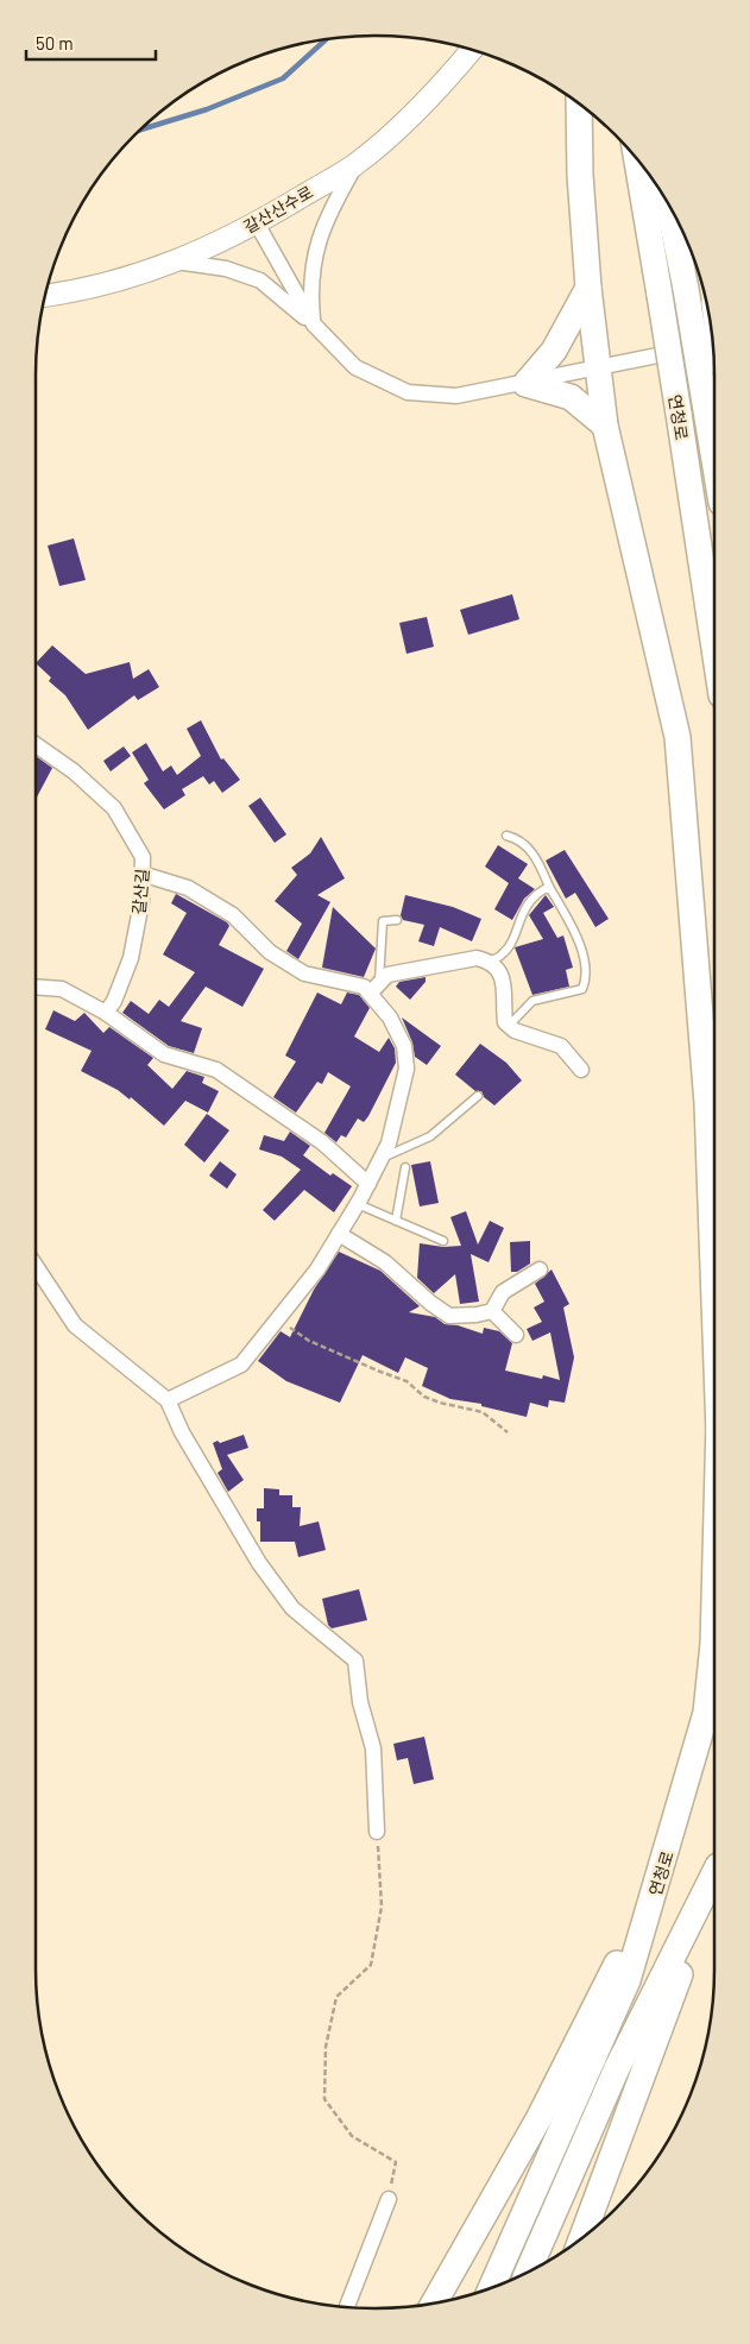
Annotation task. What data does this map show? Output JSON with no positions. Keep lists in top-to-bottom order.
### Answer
{
  "streets": {
    "highway": ["연청로"],
    "main road": ["갈산산수로"],
    "street": ["갈산길"]
  },
  "scale_bar": "50 m"
}
